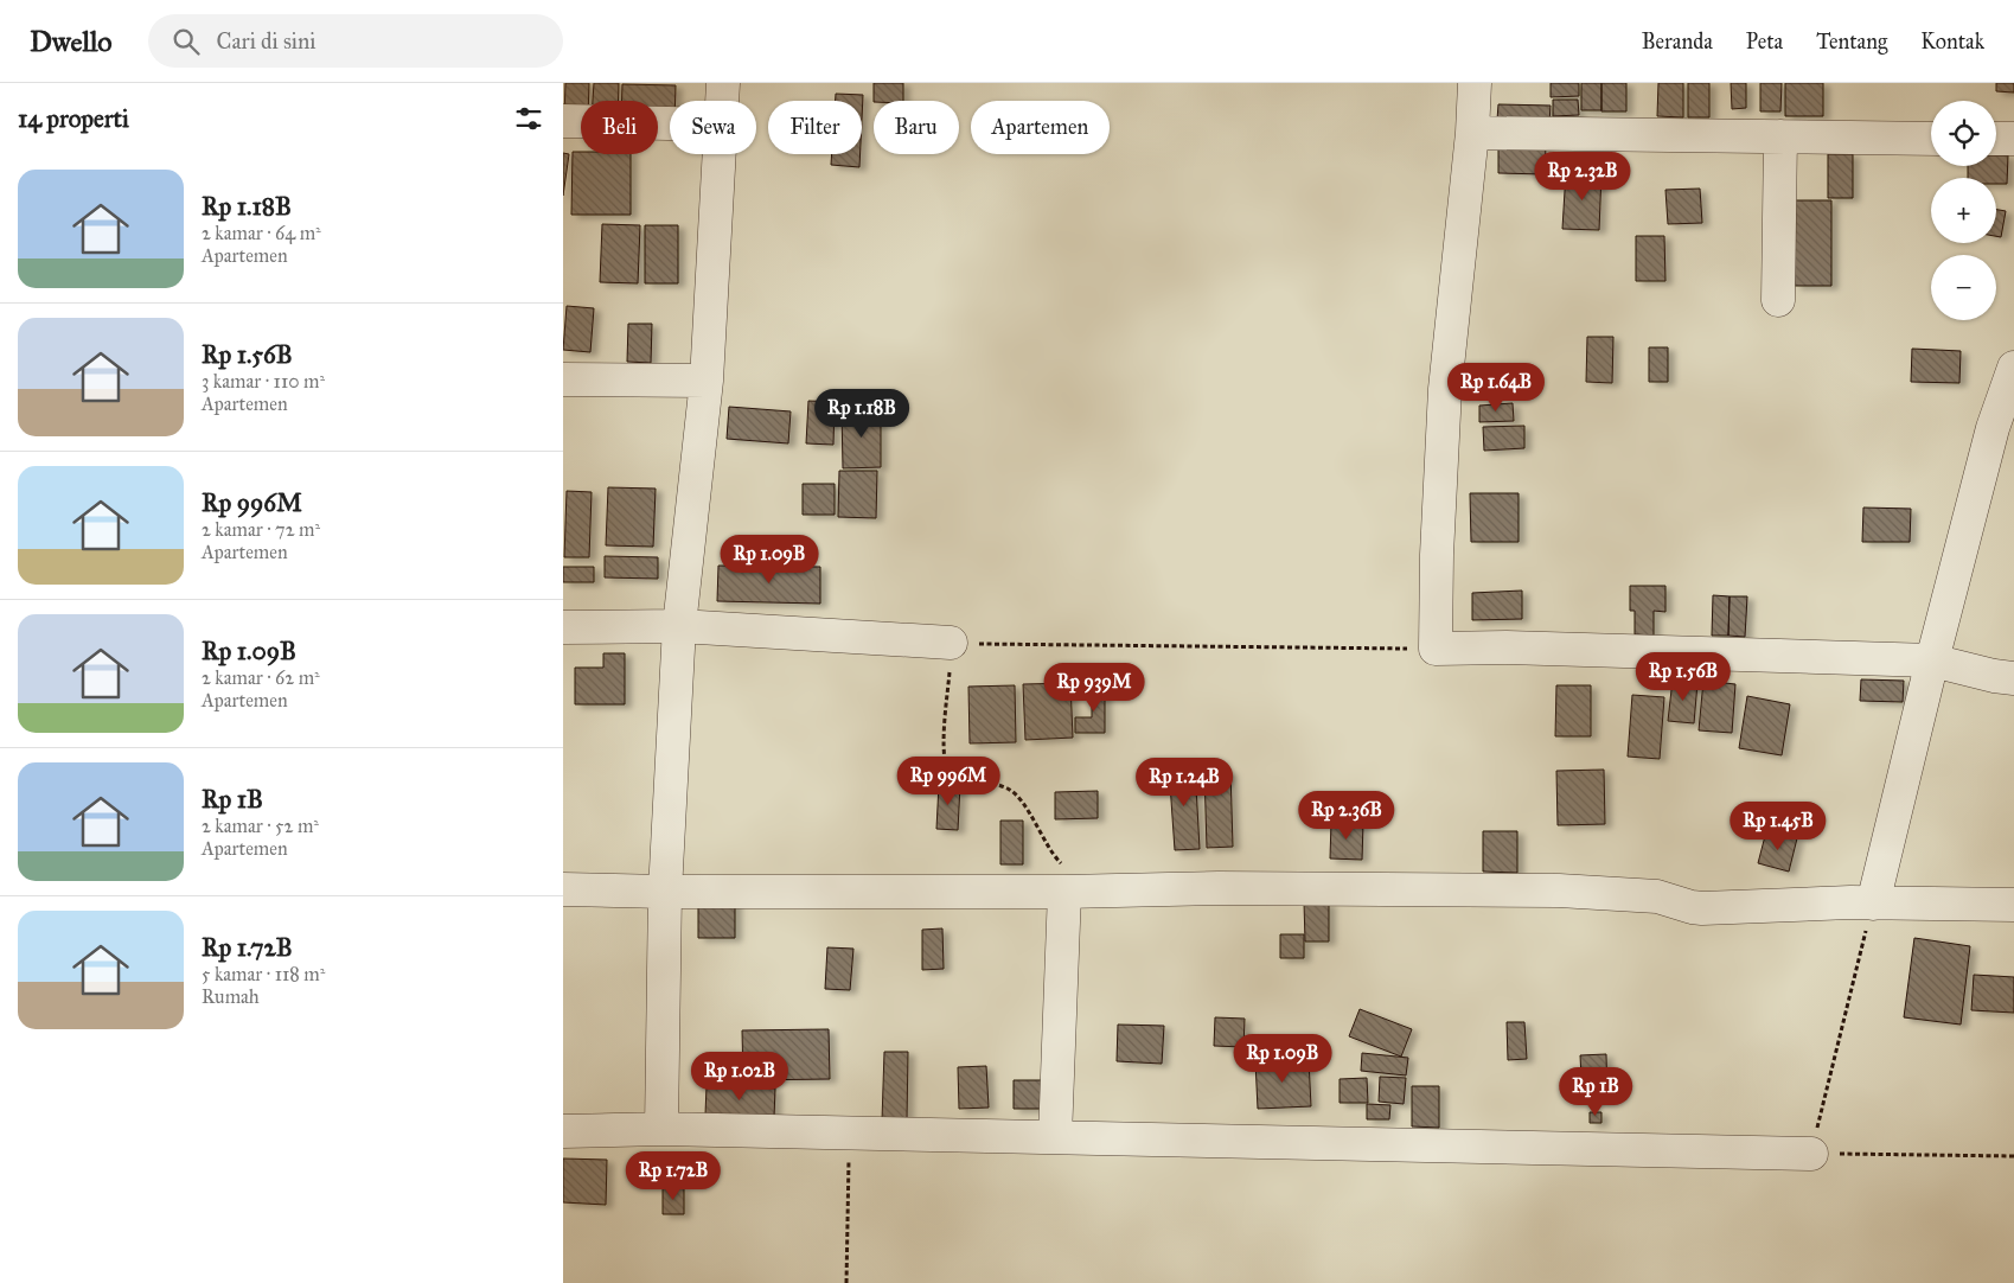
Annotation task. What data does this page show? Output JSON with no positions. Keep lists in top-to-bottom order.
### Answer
{
  "page": {
    "header": "Dwello",
    "search": "Cari di sini",
    "nav": [
      "Beranda",
      "Peta",
      "Tentang",
      "Kontak"
    ],
    "heading": "14 properti",
    "map_buttons": ["+", "−"],
    "chip": [
      "Beli",
      "Sewa",
      "Filter",
      "Baru",
      "Apartemen"
    ],
    "price": [
      "Rp 2.32B",
      "Rp 1.64B",
      "Rp 1.18B",
      "Rp 1.09B",
      "Rp 1.56B",
      "Rp 939M",
      "Rp 996M",
      "Rp 1.24B",
      "Rp 2.36B",
      "Rp 1.45B",
      "Rp 1.09B",
      "Rp 1.02B",
      "Rp 1B",
      "Rp 1.72B"
    ],
    "list": [
      {
        "name": "Rp 1.18B",
        "note": "2 kamar · 64 m² · Apartemen"
      },
      {
        "name": "Rp 1.56B",
        "note": "3 kamar · 110 m² · Apartemen"
      },
      {
        "name": "Rp 996M",
        "note": "2 kamar · 72 m² · Apartemen"
      },
      {
        "name": "Rp 1.09B",
        "note": "2 kamar · 62 m² · Apartemen"
      },
      {
        "name": "Rp 1B",
        "note": "2 kamar · 52 m² · Apartemen"
      },
      {
        "name": "Rp 1.72B",
        "note": "5 kamar · 118 m² · Rumah"
      }
    ]
  }
}
